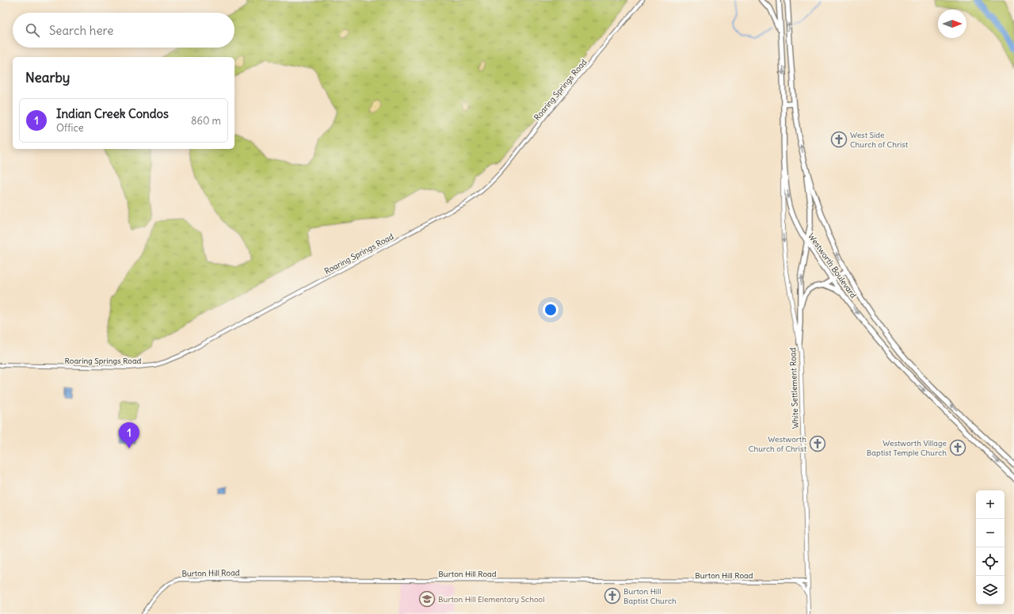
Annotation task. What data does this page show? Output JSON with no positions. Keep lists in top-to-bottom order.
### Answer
{
  "streets": {
    "main road": ["Westworth Boulevard", "White Settlement Road"],
    "street": ["Roaring Springs Road", "Burton Hill Road"]
  },
  "crossings": [
    ["Westworth Boulevard", "White Settlement Road"],
    ["White Settlement Road", "Burton Hill Road"]
  ],
  "places": {
    "church": [
      "West Side Church of Christ",
      "Westworth Church of Christ",
      "Westworth Village Baptist Temple Church",
      "Burton Hill Baptist Church"
    ],
    "school or university": ["Burton Hill Elementary School"]
  },
  "north": "right",
  "page": {
    "search": "Search here",
    "heading": "Nearby",
    "list": [
      {
        "mark": "1",
        "name": "Indian Creek Condos",
        "note": "Office",
        "value": "860 m"
      }
    ],
    "pins": "1",
    "map_buttons": ["+", "−"]
  }
}
